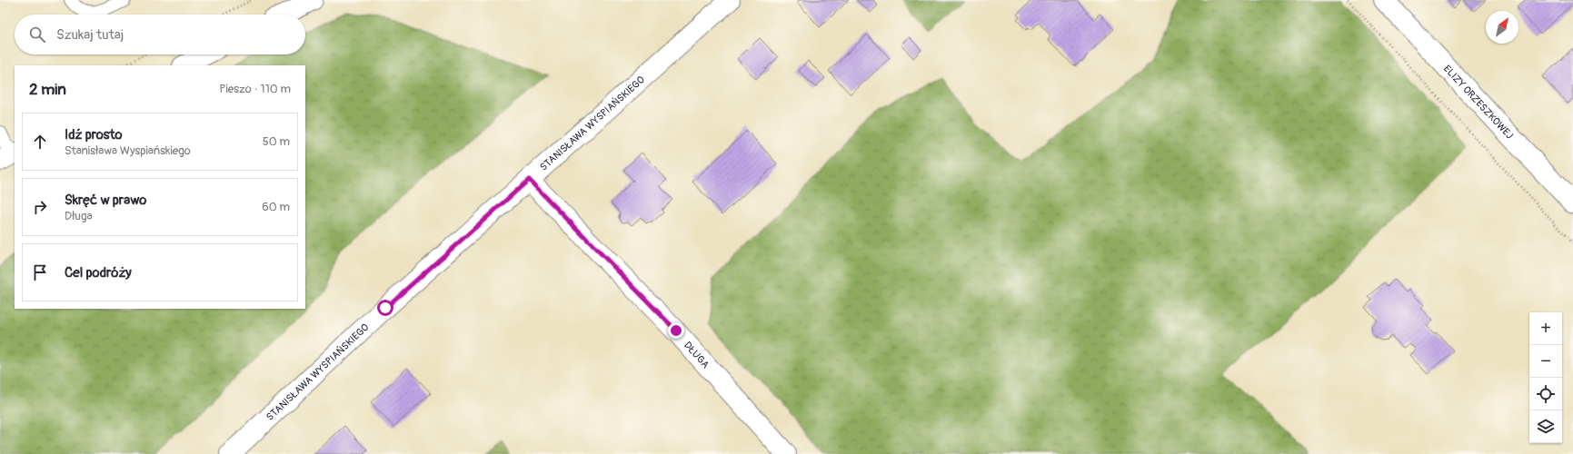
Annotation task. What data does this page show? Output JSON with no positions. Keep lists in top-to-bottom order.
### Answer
{
  "streets": {
    "street": ["ELIZY ORZESZKOWEJ", "STANISŁAWA WYSPIAŃSKIEGO", "DŁUGA"]
  },
  "crossings": [
    ["STANISŁAWA WYSPIAŃSKIEGO", "DŁUGA"]
  ],
  "north": "top right",
  "page": {
    "search": "Szukaj tutaj",
    "heading": ["2 min", "Pieszo · 110 m"],
    "list": [
      ["Idź prosto", "Stanisława Wyspiańskiego", "50 m"],
      ["Skręć w prawo", "Długa", "60 m"],
      "Cel podróży"
    ],
    "map_buttons": ["+", "−"]
  }
}
